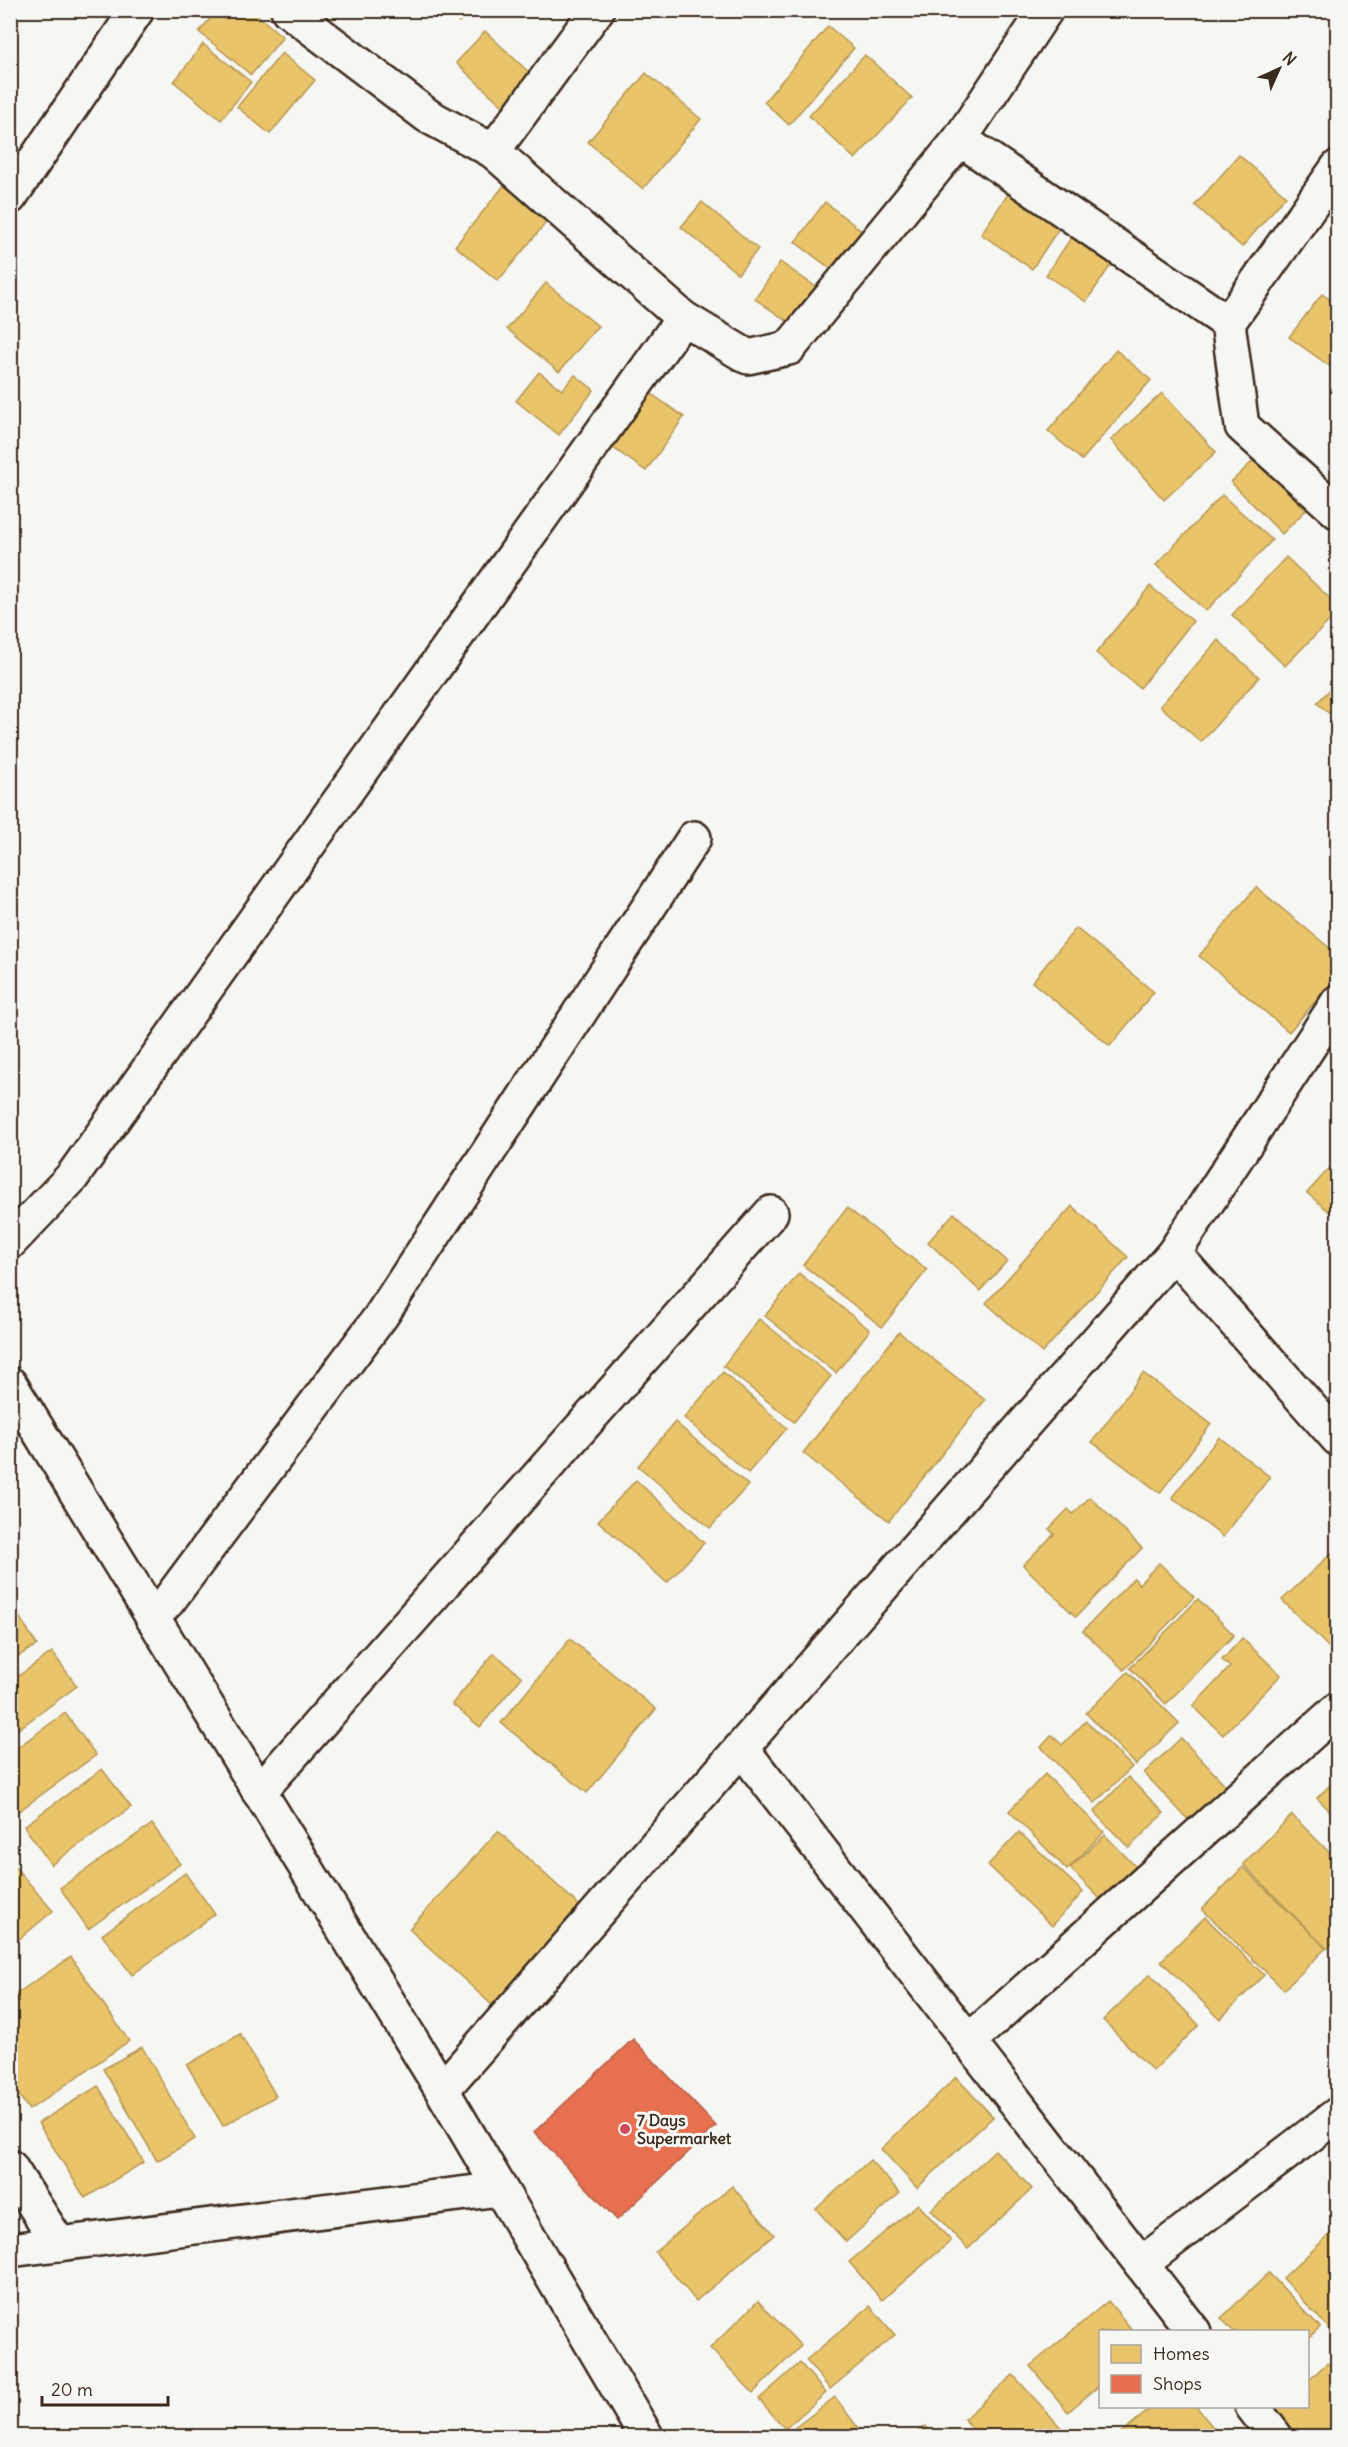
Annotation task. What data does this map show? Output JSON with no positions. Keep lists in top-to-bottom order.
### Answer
{
  "places": ["7 Days Supermarket"],
  "legend": ["Homes", "Shops"],
  "scale_bar": "20 m",
  "north": "top right"
}
